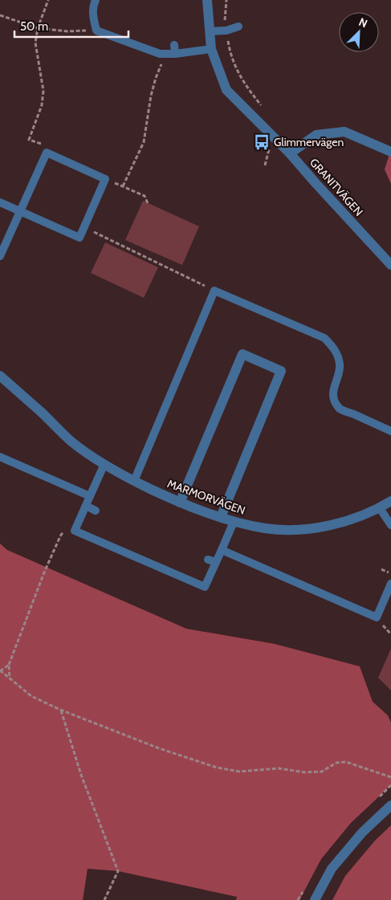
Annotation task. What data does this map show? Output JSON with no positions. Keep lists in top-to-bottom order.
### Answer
{
  "streets": {
    "street": ["GRANITVÄGEN", "MARMORVÄGEN"]
  },
  "places": {
    "bus stop": ["Glimmervägen"]
  },
  "scale_bar": "50 m",
  "north": "top right"
}
